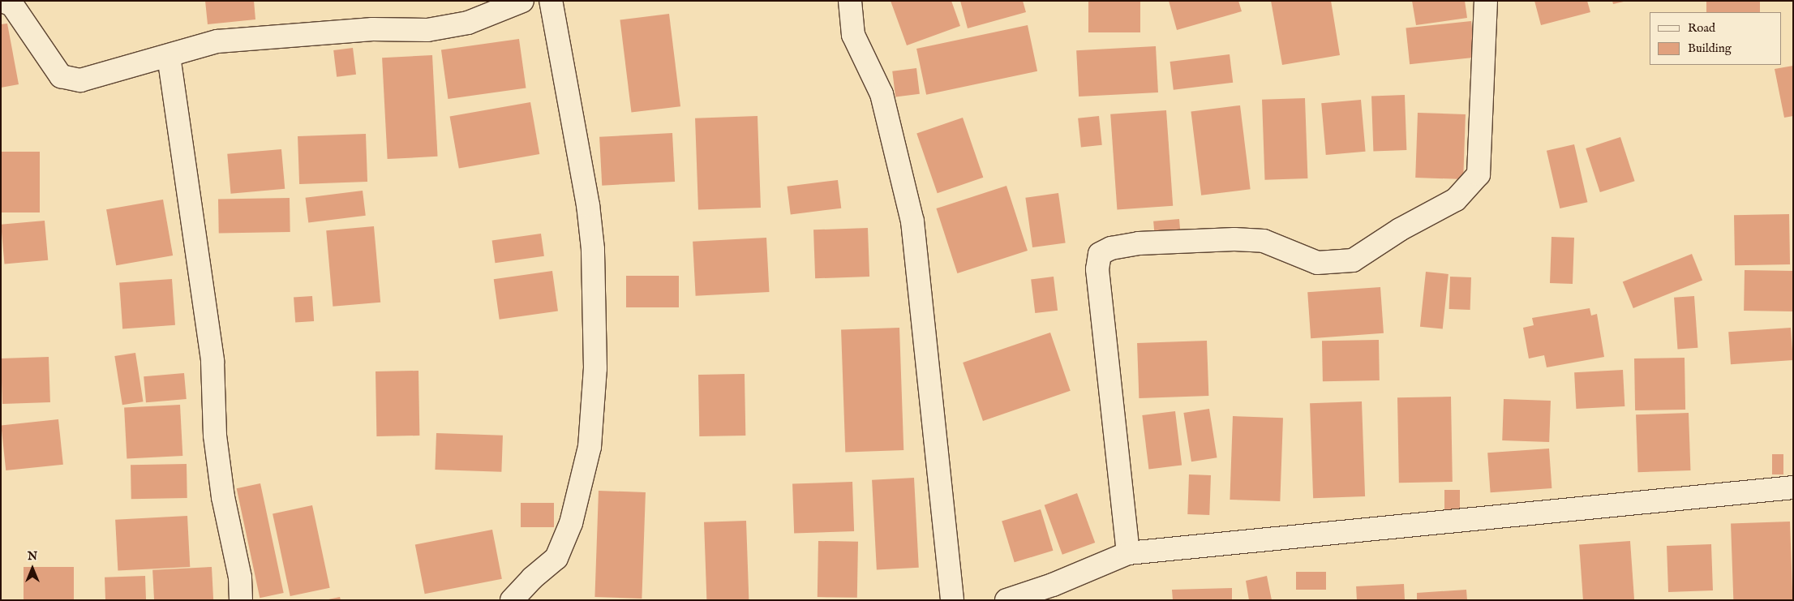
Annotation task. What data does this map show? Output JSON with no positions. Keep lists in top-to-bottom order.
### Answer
{
  "legend": ["Road", "Building"],
  "north": "top"
}
